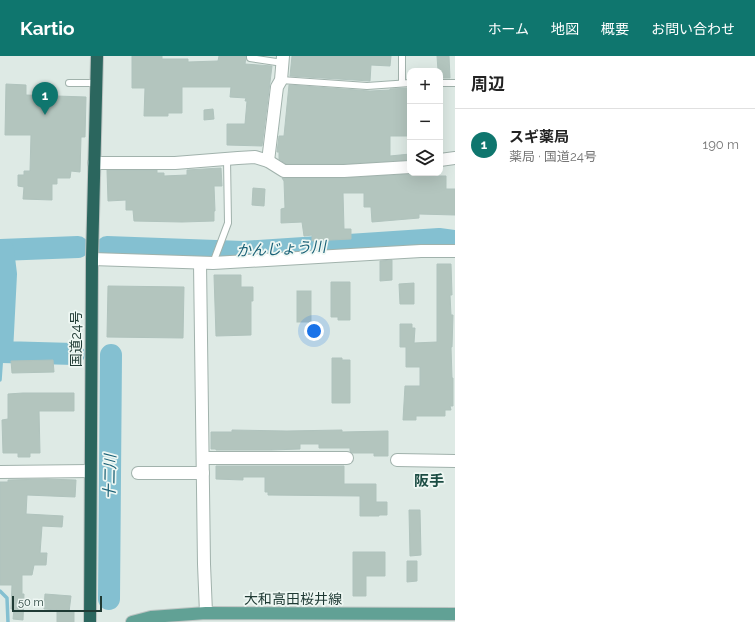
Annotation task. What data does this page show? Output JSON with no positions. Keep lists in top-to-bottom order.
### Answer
{
  "streets": {
    "highway": ["国道24号"],
    "main road": ["大和高田桜井線"]
  },
  "districts": ["阪手"],
  "water": ["かんじょう川", "十二川"],
  "scale_bar": "50 m",
  "page": {
    "header": "Kartio",
    "nav": [
      "ホーム",
      "地図",
      "概要",
      "お問い合わせ"
    ],
    "heading": "周辺",
    "map_buttons": ["+", "−"],
    "pins": "1",
    "list": [
      {
        "mark": "1",
        "name": "スギ薬局",
        "note": "薬局 · 国道24号",
        "value": "190 m"
      }
    ],
    "scale": "50 m"
  }
}
